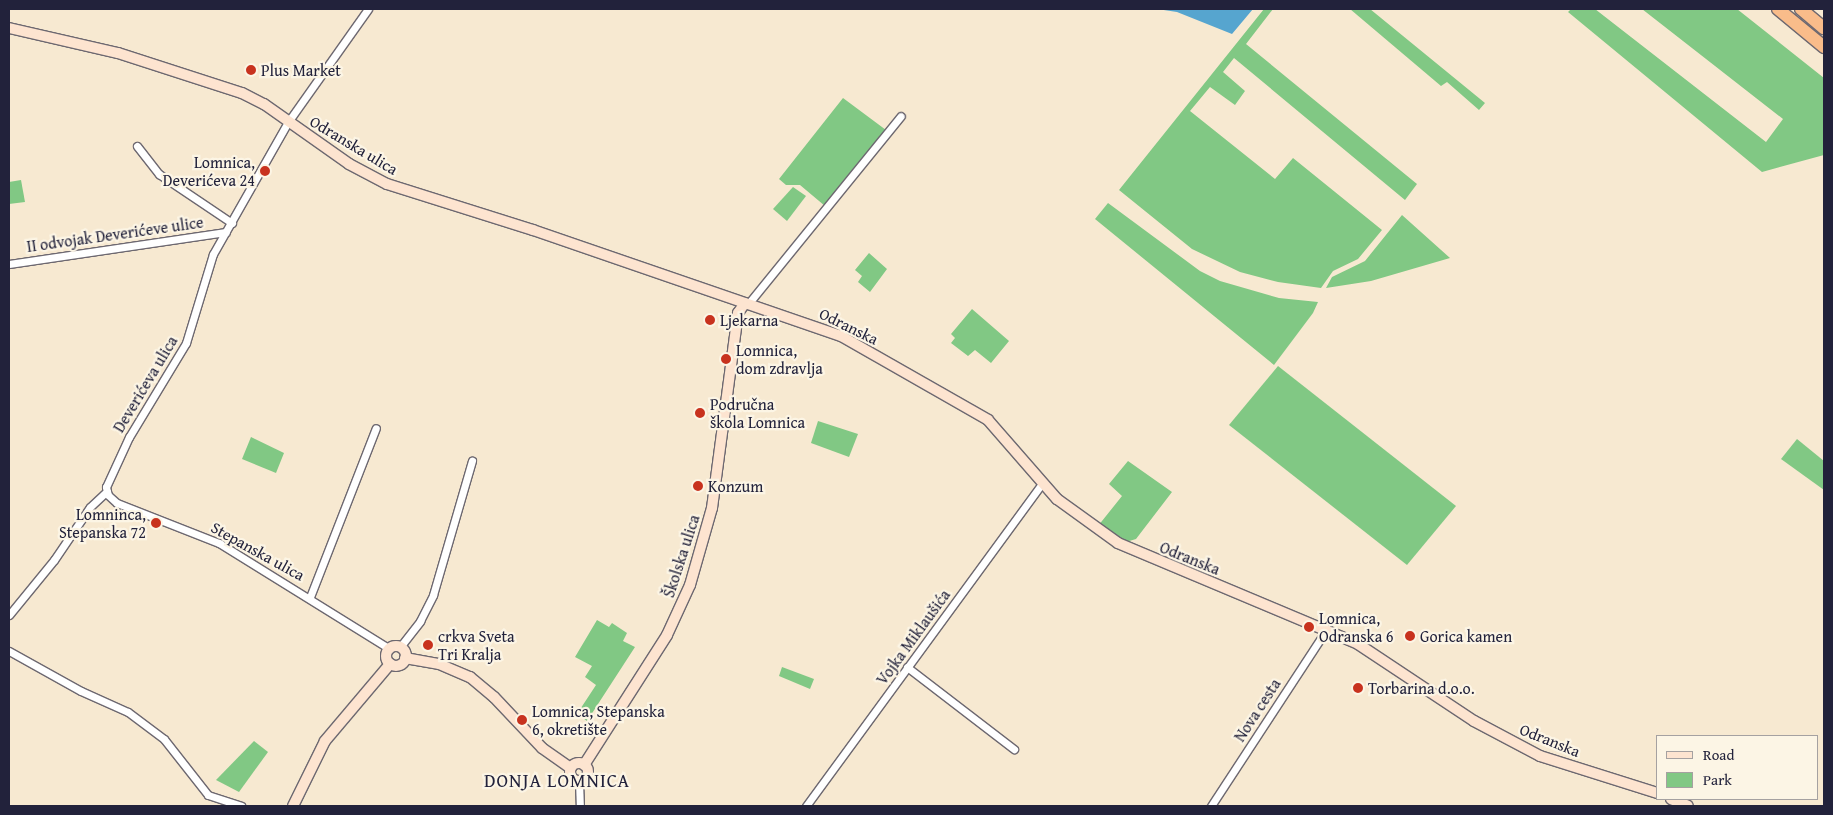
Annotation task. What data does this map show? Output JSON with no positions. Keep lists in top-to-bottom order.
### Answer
{
  "streets": {
    "street": [
      "Odranska ulica",
      "II odvojak Deverićeve ulice",
      "Odranska",
      "Deverićeva ulica",
      "Stepanska ulica",
      "Školska ulica",
      "Vojka Miklaušića",
      "Nova cesta"
    ]
  },
  "crossings": [
    ["Odranska ulica", "Odranska"],
    ["Odranska ulica", "Deverićeva ulica"],
    ["Odranska ulica", "Školska ulica"],
    ["II odvojak Deverićeve ulice", "Deverićeva ulica"],
    ["Odranska", "Školska ulica"],
    ["Odranska", "Vojka Miklaušića"],
    ["Odranska", "Nova cesta"],
    ["Deverićeva ulica", "Stepanska ulica"]
  ],
  "districts": ["DONJA LOMNICA"],
  "places": [
    "Plus Market",
    "Lomnica, Deverićeva 24",
    "Ljekarna",
    "Lomnica, dom zdravlja",
    "Područna škola Lomnica",
    "Konzum",
    "Lomninca, Stepanska 72",
    "Lomnica, Odranska 6",
    "Gorica kamen",
    "crkva Sveta Tri Kralja",
    "Torbarina d.o.o.",
    "Lomnica, Stepanska 6, okretište"
  ],
  "legend": ["Road", "Park"]
}
